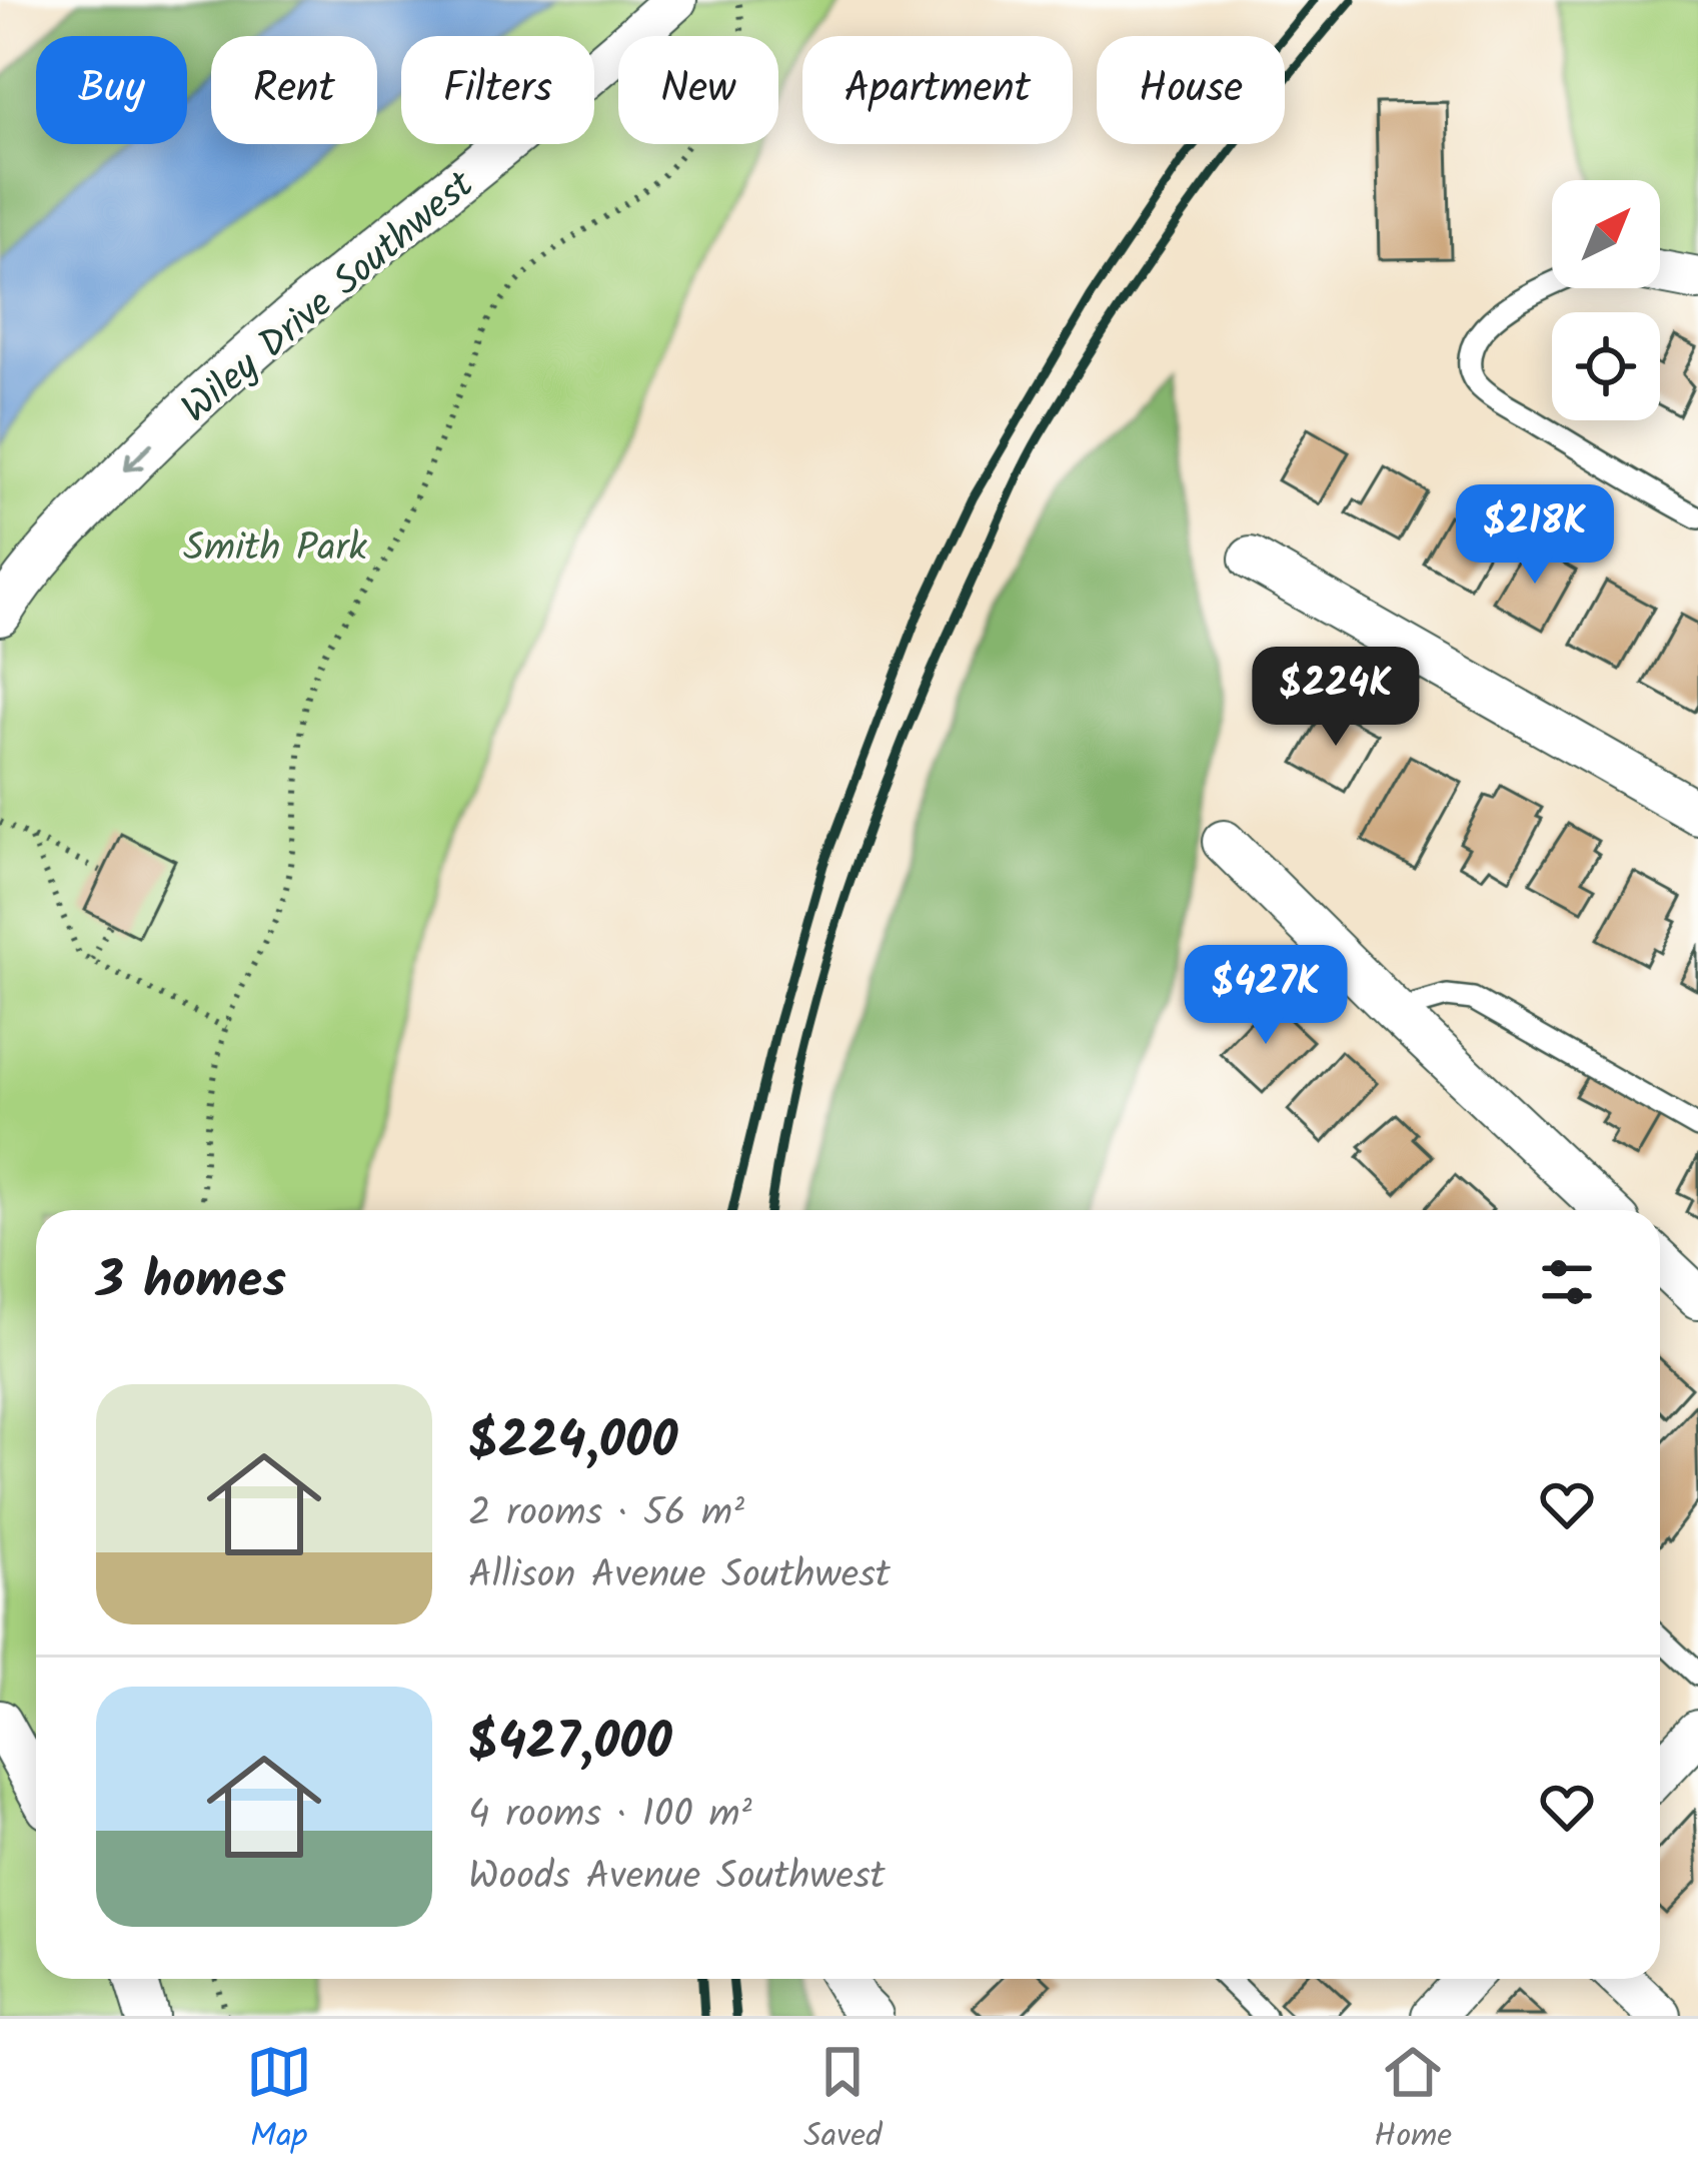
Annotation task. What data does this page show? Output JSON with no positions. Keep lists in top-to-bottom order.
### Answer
{
  "streets": {
    "street": ["Wiley Drive Southwest"]
  },
  "one_way": ["Wiley Drive Southwest"],
  "parks": ["Smith Park"],
  "north": "top right",
  "page": {
    "chip": [
      "Buy",
      "Rent",
      "Filters",
      "New",
      "Apartment",
      "House"
    ],
    "price": ["$218K", "$224K", "$427K"],
    "heading": "3 homes",
    "list": [
      {
        "name": "$224,000",
        "note": "2 rooms · 56 m² · Allison Avenue Southwest"
      },
      {
        "name": "$427,000",
        "note": "4 rooms · 100 m² · Woods Avenue Southwest"
      }
    ],
    "tabs": ["Map", "Saved", "Home"]
  }
}
